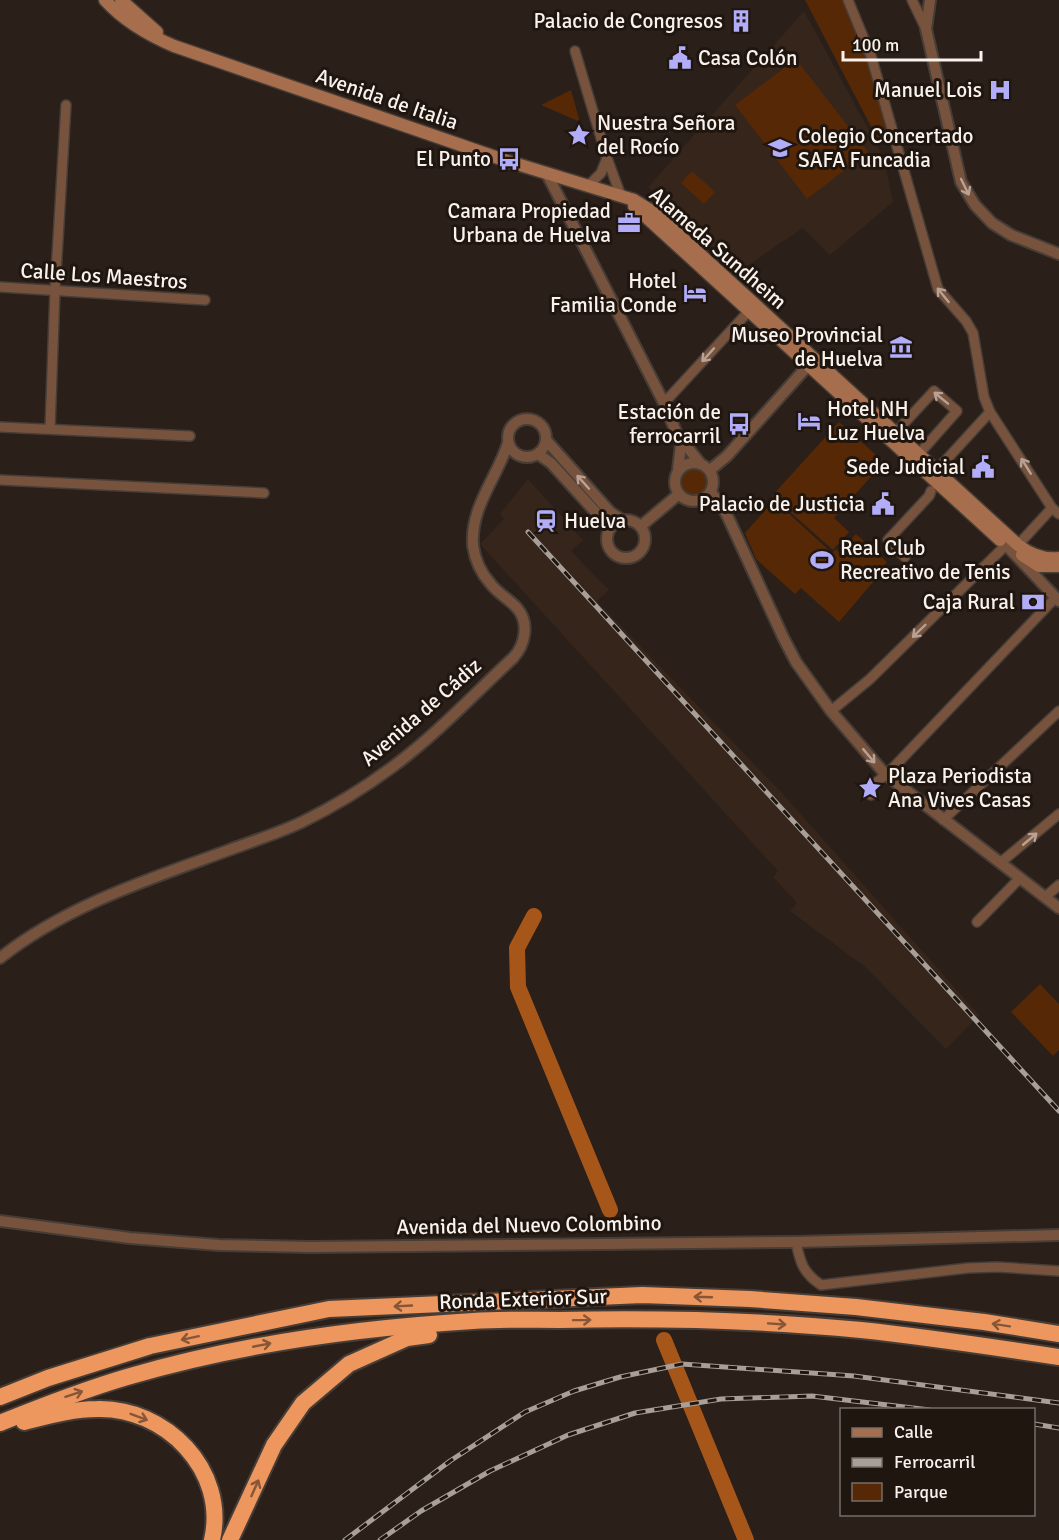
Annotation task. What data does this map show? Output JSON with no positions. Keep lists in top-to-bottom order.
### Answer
{
  "streets": {
    "highway": ["Ronda Exterior Sur"],
    "main road": ["Avenida de Italia", "Alameda Sundheim"],
    "street": ["Calle Los Maestros", "Avenida de Cádiz", "Avenida del Nuevo Colombino"]
  },
  "crossings": [
    ["Avenida de Italia", "Alameda Sundheim"]
  ],
  "places": {
    "building": ["Palacio de Congresos"],
    "public building": ["Casa Colón", "Sede Judicial", "Palacio de Justicia"],
    "hospital": ["Manuel Lois"],
    "place": ["Nuestra Señora del Rocío", "Plaza Periodista Ana Vives Casas"],
    "school or university": ["Colegio Concertado SAFA Funcadia"],
    "bus stop": ["El Punto", "Estación de ferrocarril"],
    "office": ["Camara Propiedad Urbana de Huelva"],
    "hotel": ["Hotel Familia Conde", "Hotel NH Luz Huelva"],
    "museum": ["Museo Provincial de Huelva"],
    "station": ["Huelva"],
    "sports": ["Real Club Recreativo de Tenis"],
    "bank": ["Caja Rural"]
  },
  "legend": ["Calle", "Ferrocarril", "Parque"],
  "scale_bar": "100 m"
}
